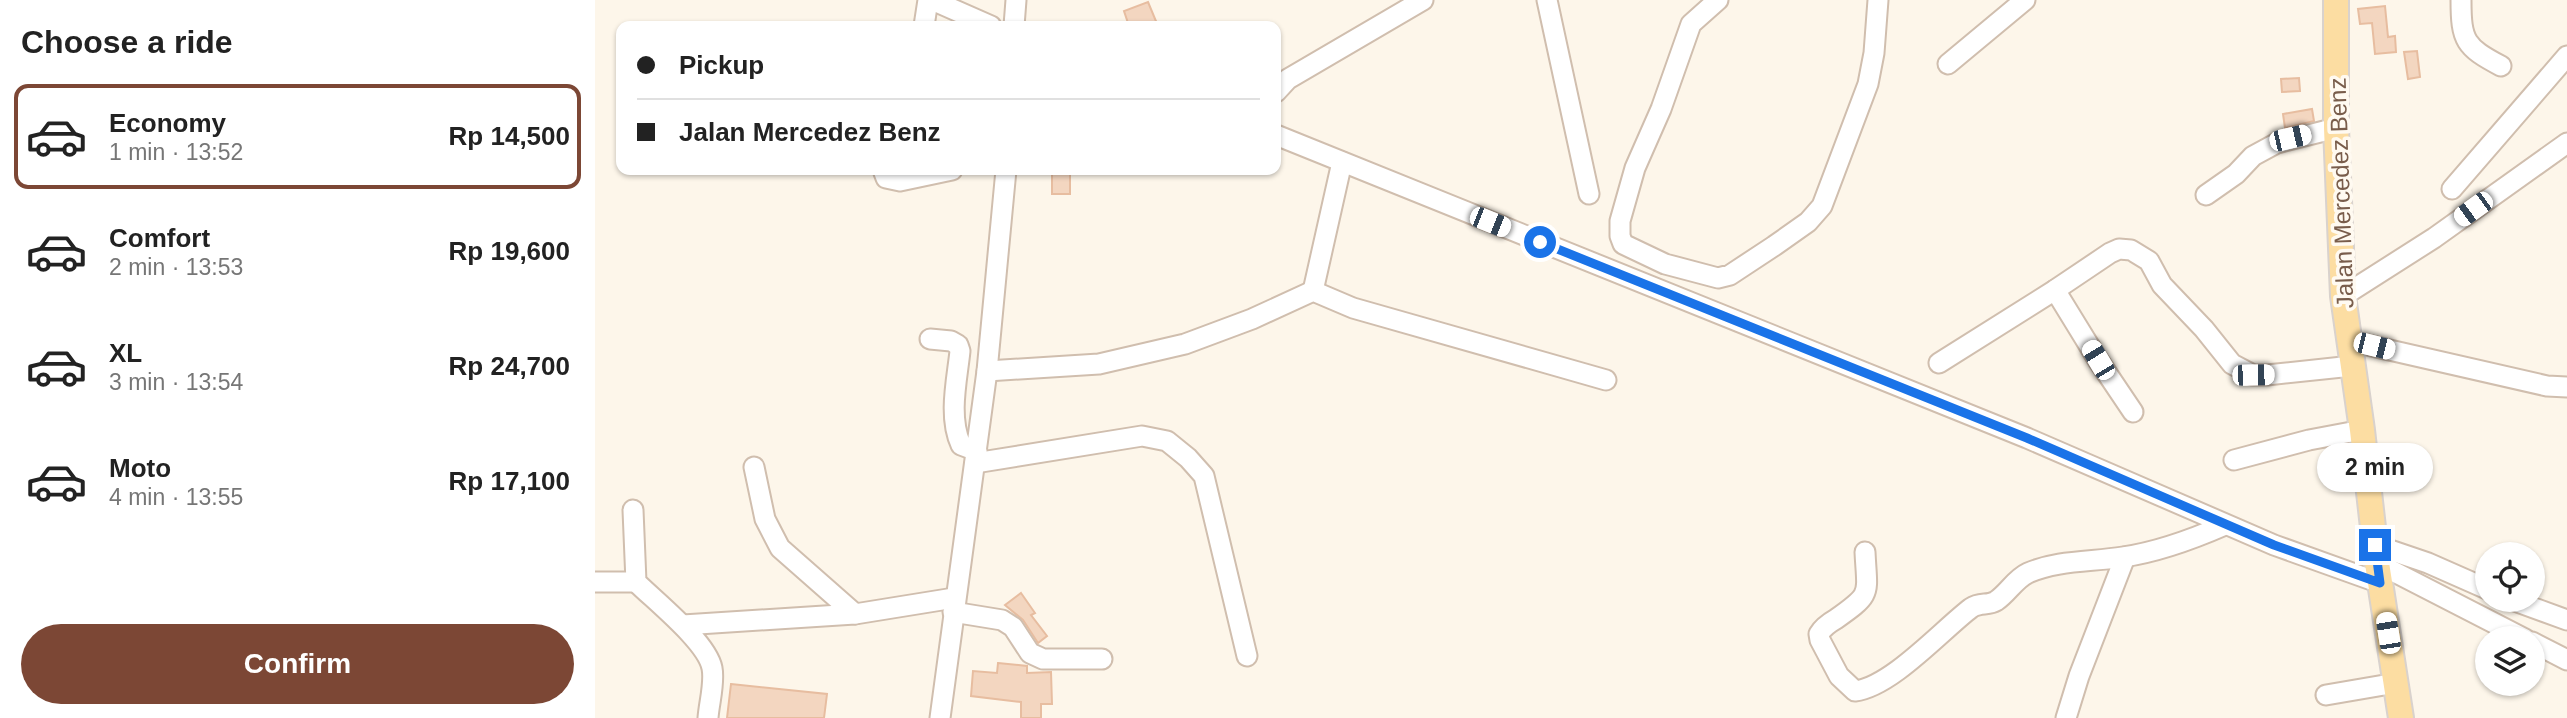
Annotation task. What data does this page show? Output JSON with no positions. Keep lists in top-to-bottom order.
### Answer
{
  "streets": {
    "main road": ["Jalan Mercedez Benz"]
  },
  "page": {
    "heading": "Choose a ride",
    "banner": ["Pickup", "Jalan Mercedez Benz"],
    "list": [
      {
        "name": "Economy",
        "note": "1 min · 13:52",
        "value": "Rp 14,500"
      },
      {
        "name": "Comfort",
        "note": "2 min · 13:53",
        "value": "Rp 19,600"
      },
      {
        "name": "XL",
        "note": "3 min · 13:54",
        "value": "Rp 24,700"
      },
      {
        "name": "Moto",
        "note": "4 min · 13:55",
        "value": "Rp 17,100"
      }
    ],
    "bubble": "2 min",
    "buttons": "Confirm"
  }
}
